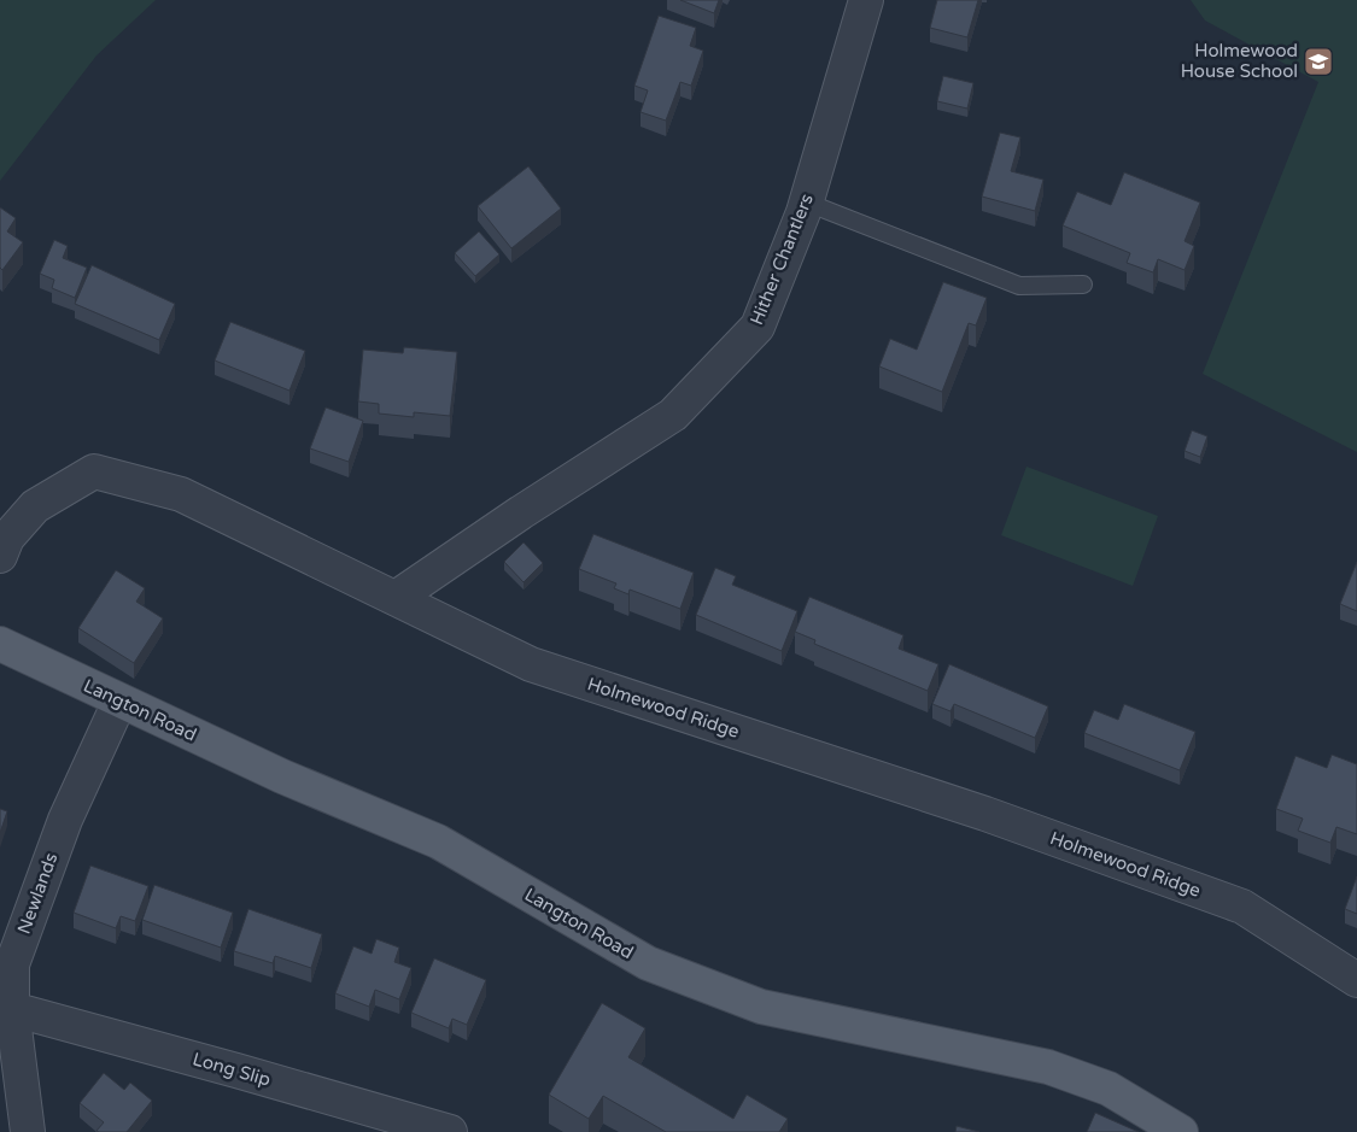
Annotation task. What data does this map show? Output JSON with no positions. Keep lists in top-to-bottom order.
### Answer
{
  "streets": {
    "main road": ["Langton Road"],
    "street": [
      "Hither Chantlers",
      "Holmewood Ridge",
      "Newlands",
      "Long Slip"
    ]
  },
  "crossings": [
    ["Hither Chantlers", "Holmewood Ridge"],
    ["Langton Road", "Newlands"],
    ["Newlands", "Long Slip"]
  ],
  "places": {
    "school or university": ["Holmewood House School"]
  }
}
